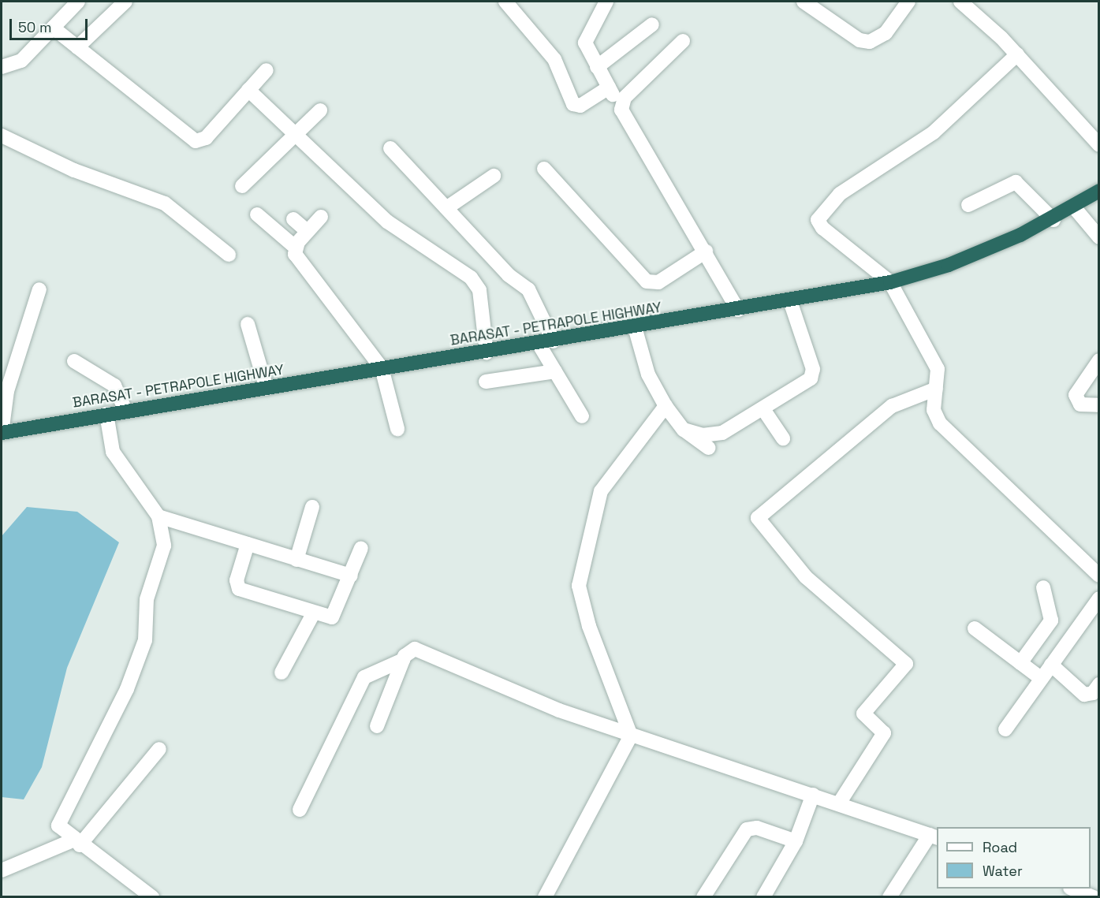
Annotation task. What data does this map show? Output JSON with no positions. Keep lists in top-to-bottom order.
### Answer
{
  "streets": {
    "highway": ["BARASAT - PETRAPOLE HIGHWAY"]
  },
  "legend": ["Road", "Water"],
  "scale_bar": "50 m"
}
